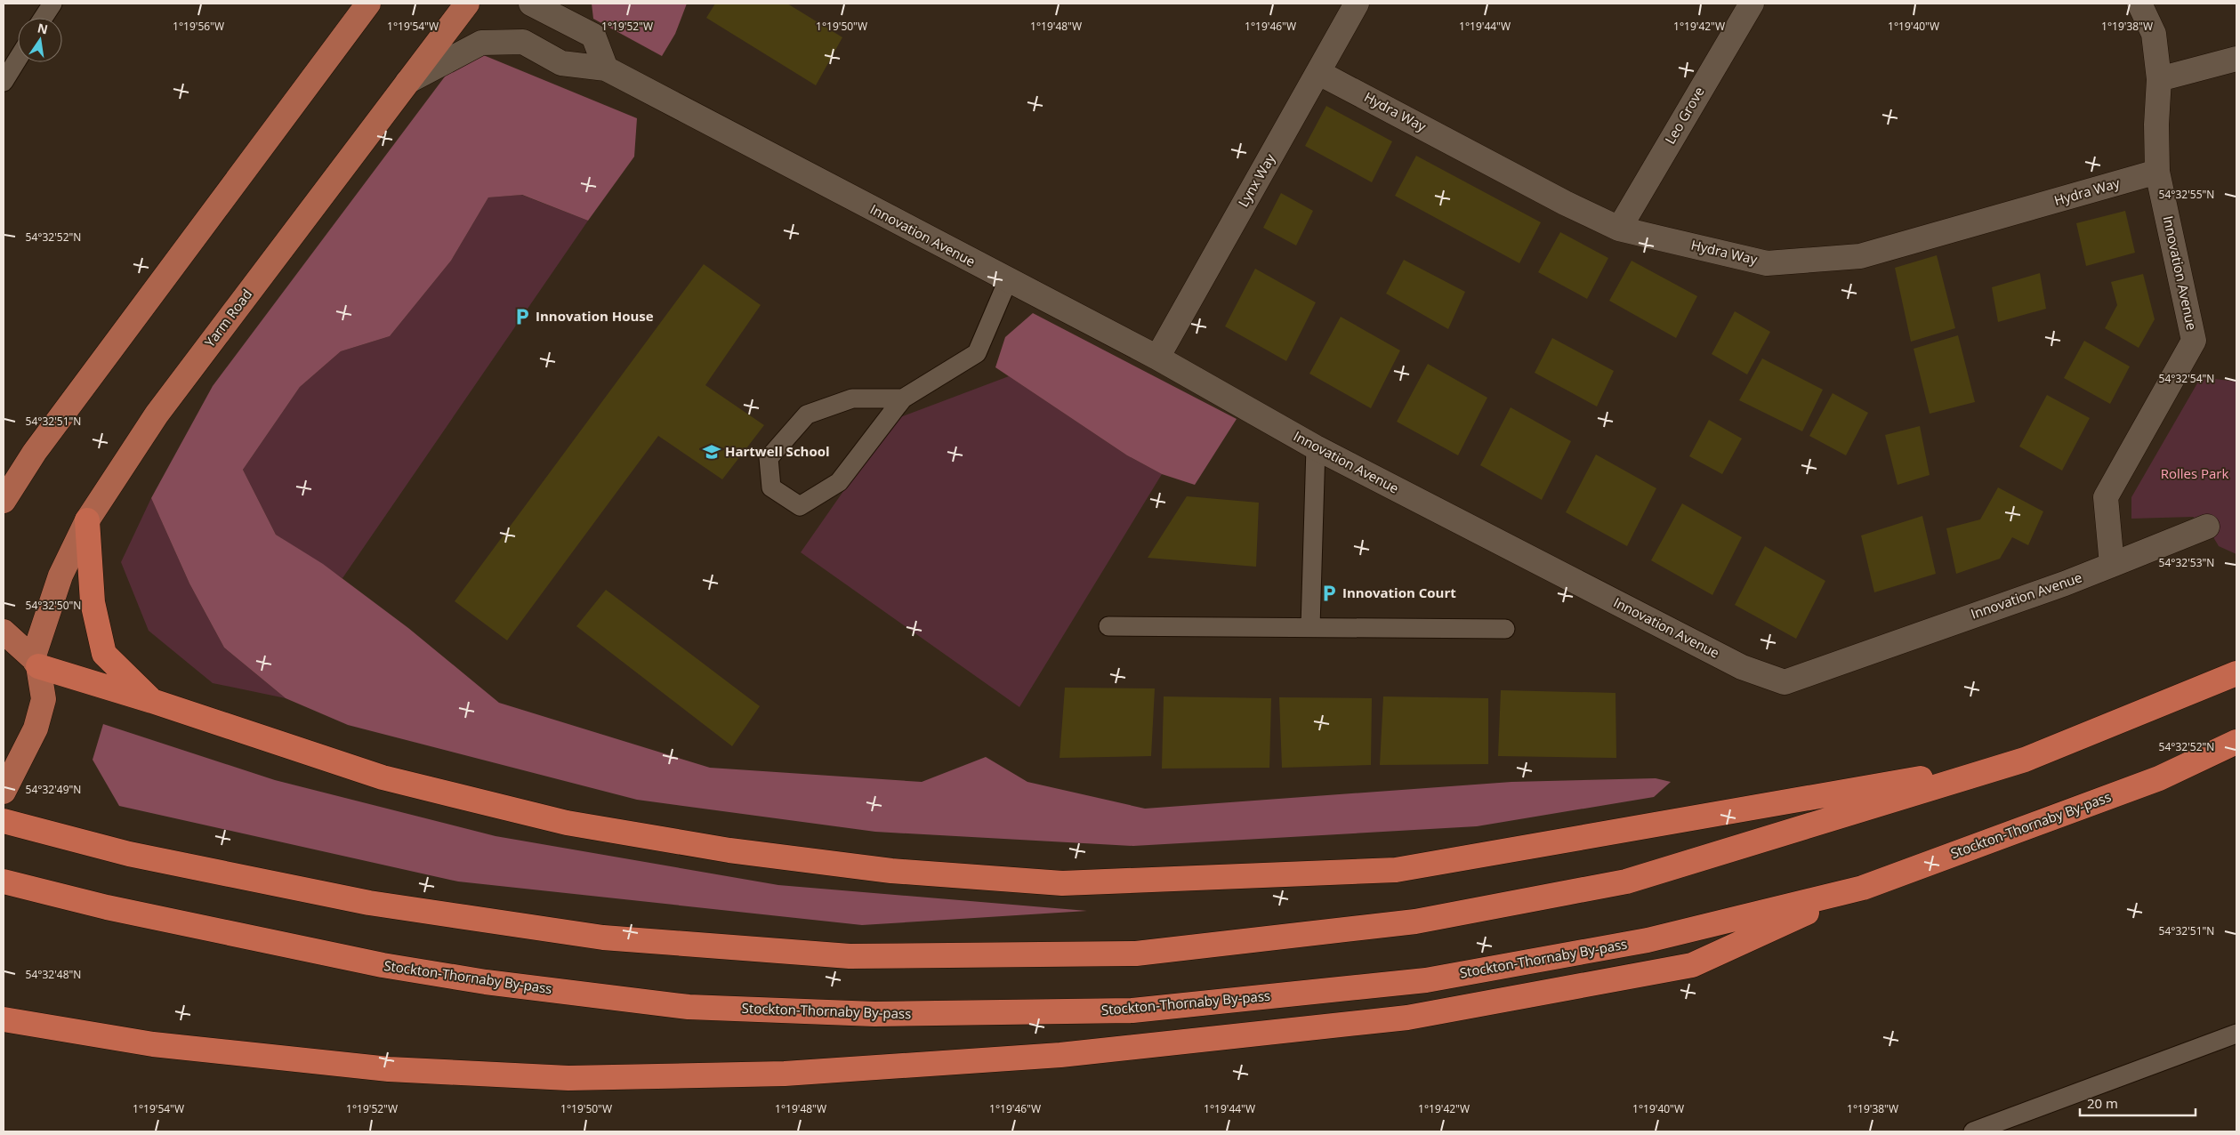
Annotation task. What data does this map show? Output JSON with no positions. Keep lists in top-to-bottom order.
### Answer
{
  "streets": {
    "highway": ["Stockton-Thornaby By-pass"],
    "main road": ["Yarm Road"],
    "street": [
      "Hydra Way",
      "Leo Grove",
      "Lynx Way",
      "Innovation Avenue"
    ]
  },
  "crossings": [
    ["Hydra Way", "Leo Grove"],
    ["Hydra Way", "Lynx Way"],
    ["Hydra Way", "Innovation Avenue"],
    ["Lynx Way", "Innovation Avenue"]
  ],
  "parks": ["Rolles Park"],
  "places": {
    "parking": ["Innovation House", "Innovation Court"],
    "school or university": ["Hartwell School"]
  },
  "scale_bar": "20 m",
  "north": "top",
  "coordinates": [
    "1°19'56\"W",
    "1°19'54\"W",
    "1°19'52\"W",
    "1°19'50\"W",
    "1°19'48\"W",
    "1°19'46\"W",
    "1°19'44\"W",
    "1°19'42\"W",
    "1°19'40\"W",
    "1°19'38\"W",
    "54°32'55\"N",
    "54°32'52\"N",
    "54°32'54\"N",
    "54°32'51\"N",
    "54°32'53\"N",
    "54°32'50\"N",
    "54°32'49\"N",
    "54°32'48\"N"
  ]
}
